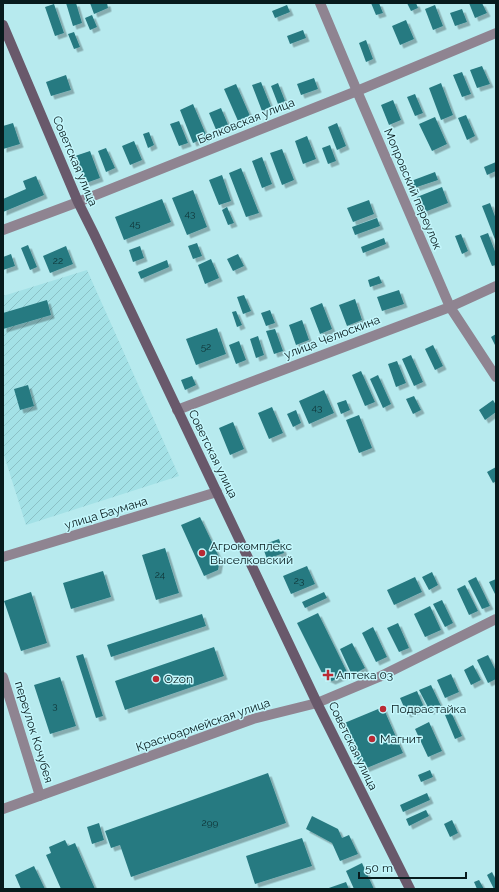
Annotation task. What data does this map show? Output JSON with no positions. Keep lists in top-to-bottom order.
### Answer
{
  "streets": {
    "street": [
      "Белковская улица",
      "Советская улица",
      "Мопровский переулок",
      "улица Челюскина",
      "улица Баумана",
      "Красноармейская улица",
      "переулок Кочубея"
    ]
  },
  "crossings": [
    ["Белковская улица", "Советская улица"],
    ["Белковская улица", "Мопровский переулок"],
    ["Советская улица", "улица Челюскина"],
    ["Советская улица", "улица Баумана"],
    ["Советская улица", "Красноармейская улица"],
    ["Мопровский переулок", "улица Челюскина"],
    ["Красноармейская улица", "переулок Кочубея"]
  ],
  "places": {
    "other": [
      "Агрокомплекс Выселковский",
      "Ozon",
      "Подрастайка",
      "Магнит"
    ],
    "health": ["Аптека 03"]
  },
  "house_numbers": [
    "43",
    "45",
    "22",
    "52",
    "43",
    "24",
    "23",
    "3",
    "299"
  ],
  "scale_bar": "50 m"
}
